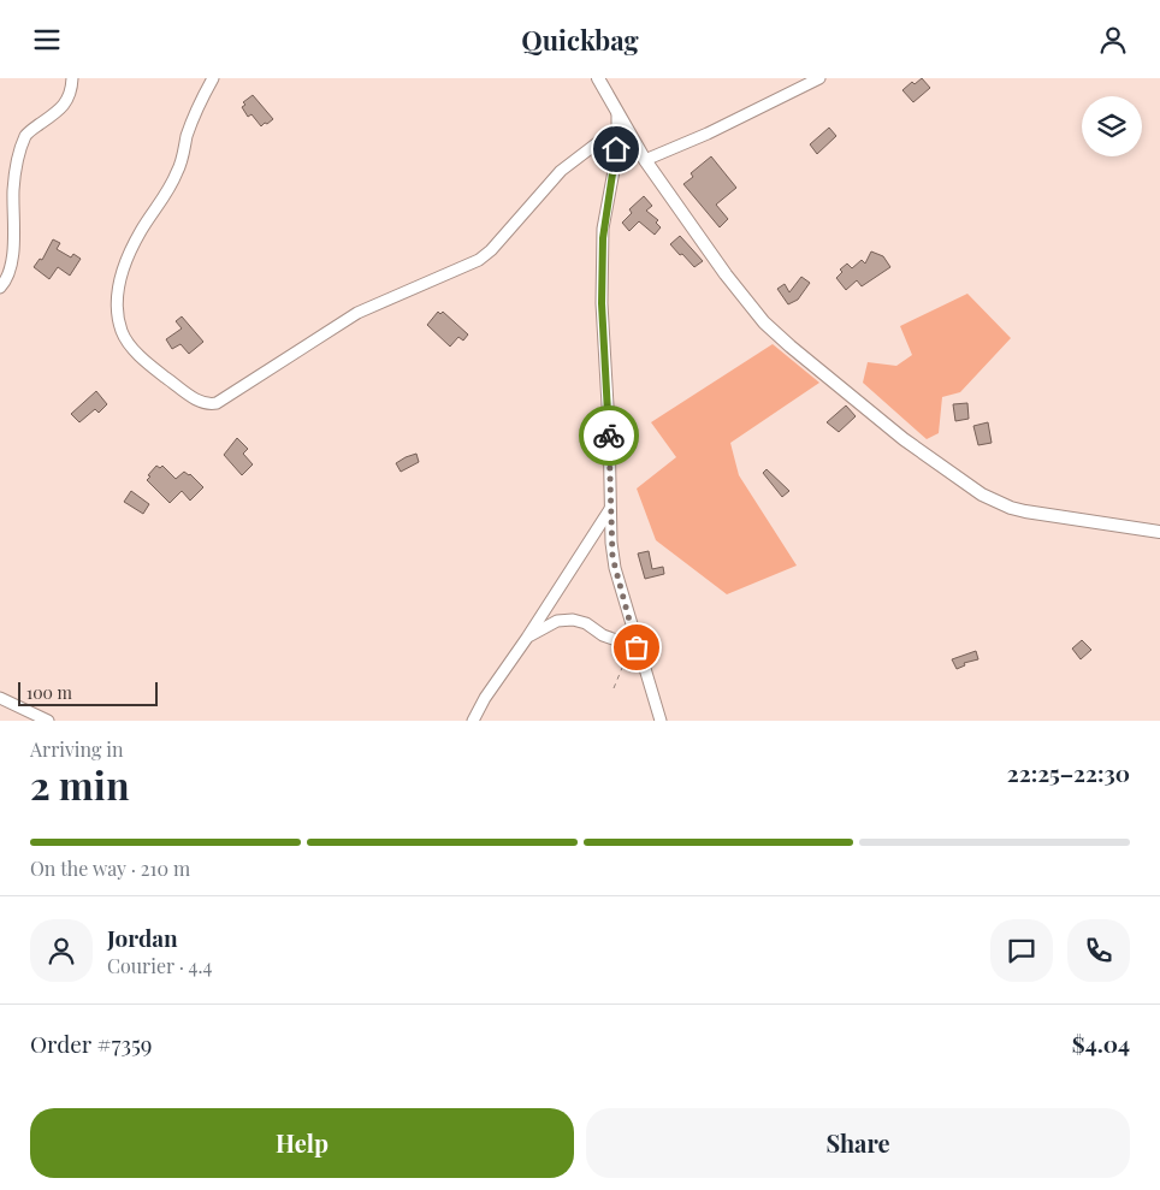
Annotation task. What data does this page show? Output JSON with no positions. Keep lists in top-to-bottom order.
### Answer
{
  "scale_bar": "100 m",
  "page": {
    "header": "Quickbag",
    "scale": "100 m",
    "heading": ["2 min", "Arriving in", "22:25–22:30"],
    "panel": [
      "Jordan",
      "Courier · 4.4",
      "Order #7359",
      "$4.04"
    ],
    "bar": "On the way · 210 m",
    "buttons": ["Help", "Share"]
  }
}
